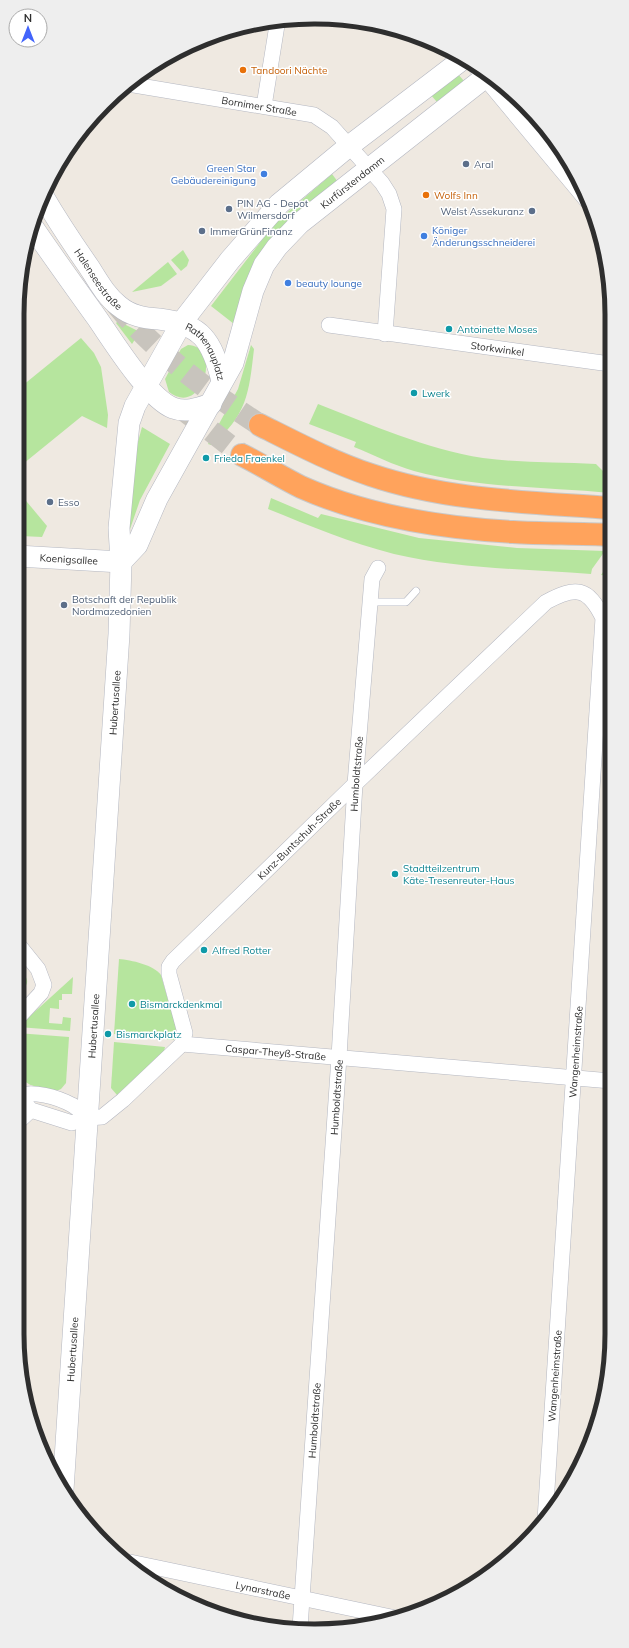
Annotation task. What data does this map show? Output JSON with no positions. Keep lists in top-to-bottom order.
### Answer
{
  "streets": {
    "main road": [
      "Kurfürstendamm",
      "Halenseestraße",
      "Rathenauplatz",
      "Koenigsallee",
      "Hubertusallee"
    ],
    "street": [
      "Bornimer Straße",
      "Storkwinkel",
      "Humboldtstraße",
      "Kunz-Buntschuh-Straße",
      "Caspar-Theyß-Straße",
      "Wangenheimstraße",
      "Lynarstraße"
    ]
  },
  "crossings": [
    ["Bornimer Straße", "Kurfürstendamm"],
    ["Kurfürstendamm", "Rathenauplatz"],
    ["Halenseestraße", "Rathenauplatz"],
    ["Rathenauplatz", "Hubertusallee"],
    ["Koenigsallee", "Hubertusallee"],
    ["Humboldtstraße", "Kunz-Buntschuh-Straße"],
    ["Humboldtstraße", "Caspar-Theyß-Straße"],
    ["Humboldtstraße", "Lynarstraße"],
    ["Kunz-Buntschuh-Straße", "Caspar-Theyß-Straße"],
    ["Kunz-Buntschuh-Straße", "Wangenheimstraße"],
    ["Caspar-Theyß-Straße", "Wangenheimstraße"]
  ],
  "places": [
    "Tandoori Nächte",
    "Aral",
    "Green Star Gebäudereinigung",
    "Wolfs Inn",
    "PIN AG - Depot Wilmersdorf",
    "Welst Assekuranz",
    "ImmerGrünFinanz",
    "Königer Änderungsschneiderei",
    "beauty lounge",
    "Antoinette Moses",
    "Lwerk",
    "Frieda Fraenkel",
    "Esso",
    "Botschaft der Republik Nordmazedonien",
    "Stadtteilzentrum Käte-Tresenreuter-Haus",
    "Alfred Rotter",
    "Bismarckdenkmal",
    "Bismarckplatz"
  ],
  "north": "top"
}
